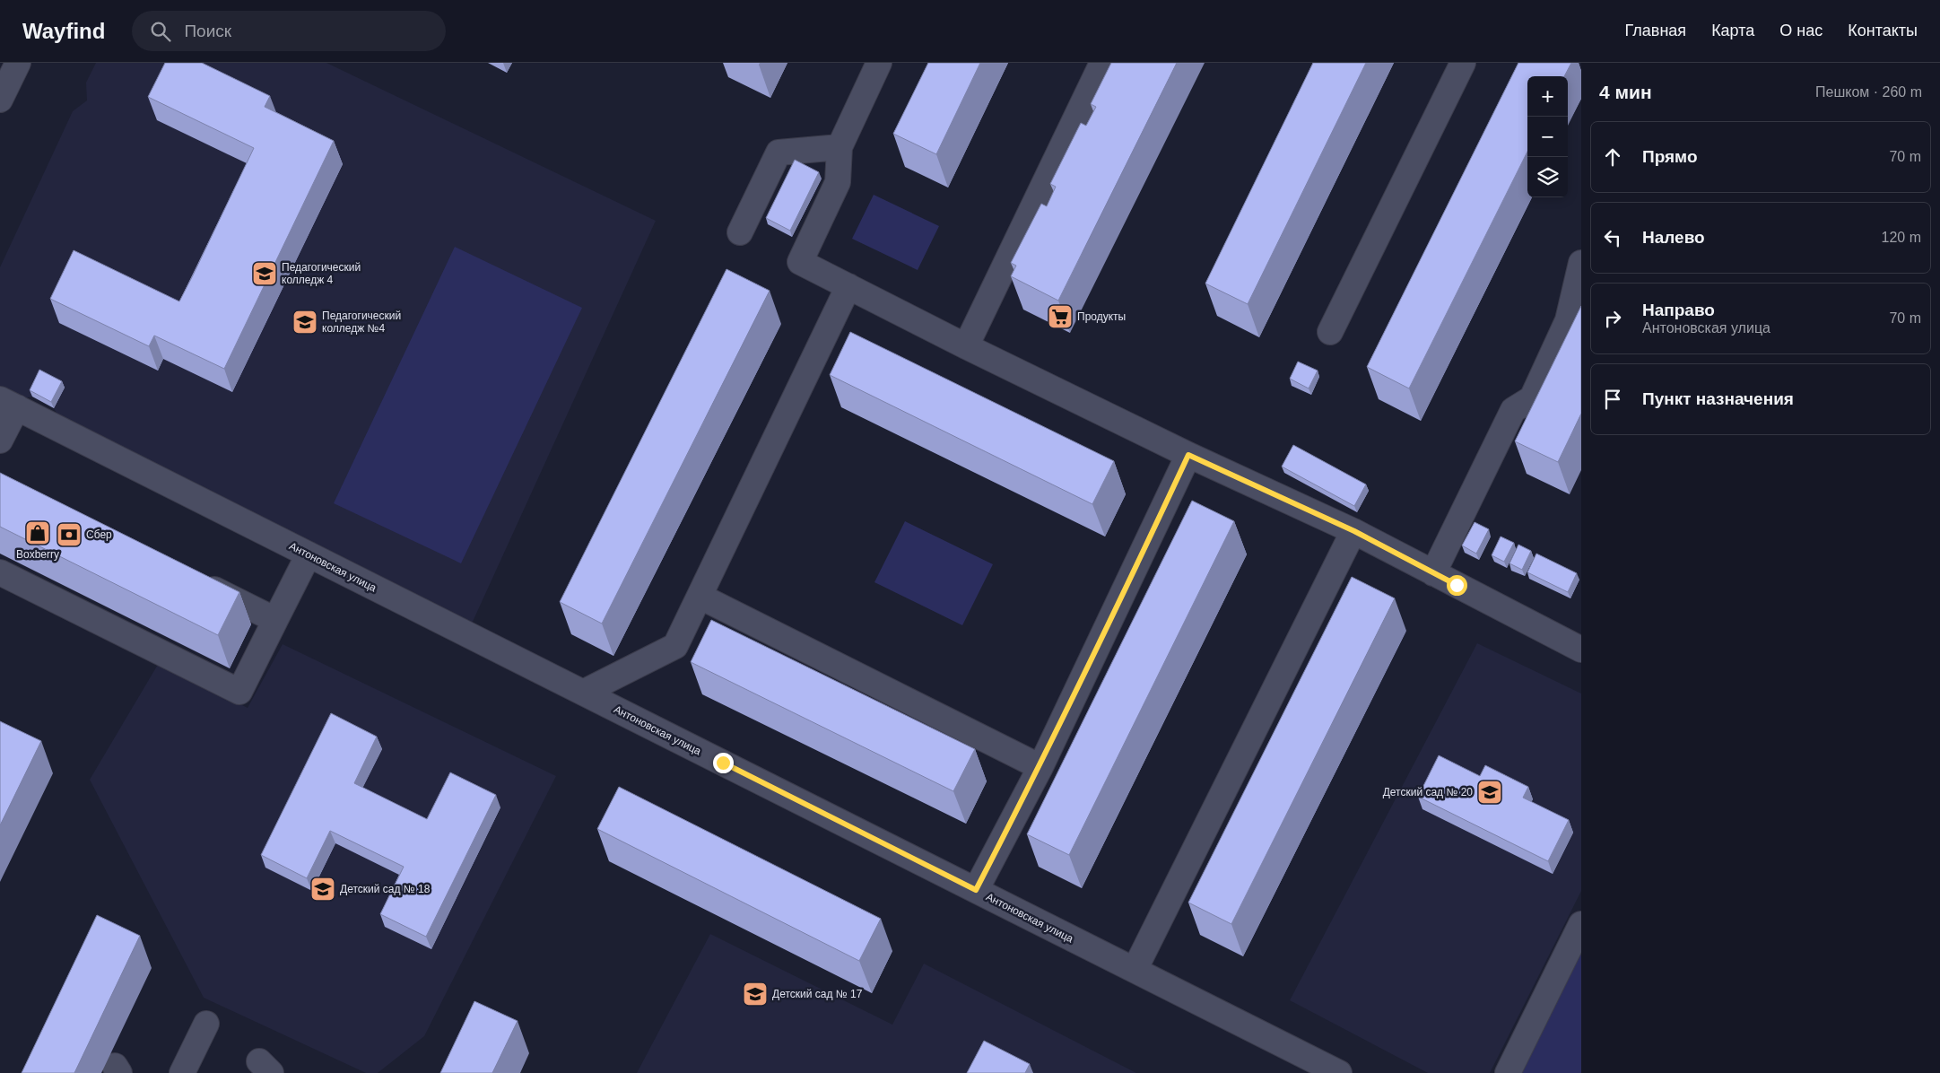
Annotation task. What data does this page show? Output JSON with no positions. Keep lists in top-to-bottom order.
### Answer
{
  "streets": {
    "street": ["Антоновская улица"]
  },
  "places": {
    "school or university": [
      "Педагогический колледж 4",
      "Педагогический колледж №4",
      "Детский сад № 20",
      "Детский сад № 18",
      "Детский сад № 17"
    ],
    "supermarket": ["Продукты"],
    "shop": ["Boxberry"],
    "bank": ["Сбер"]
  },
  "page": {
    "header": "Wayfind",
    "search": "Поиск",
    "nav": [
      "Главная",
      "Карта",
      "О нас",
      "Контакты"
    ],
    "heading": ["4 мин", "Пешком · 260 m"],
    "map_buttons": ["+", "−"],
    "list": [
      ["Прямо", "70 m"],
      ["Налево", "120 m"],
      ["Направо", "Антоновская улица", "70 m"],
      "Пункт назначения"
    ]
  }
}
